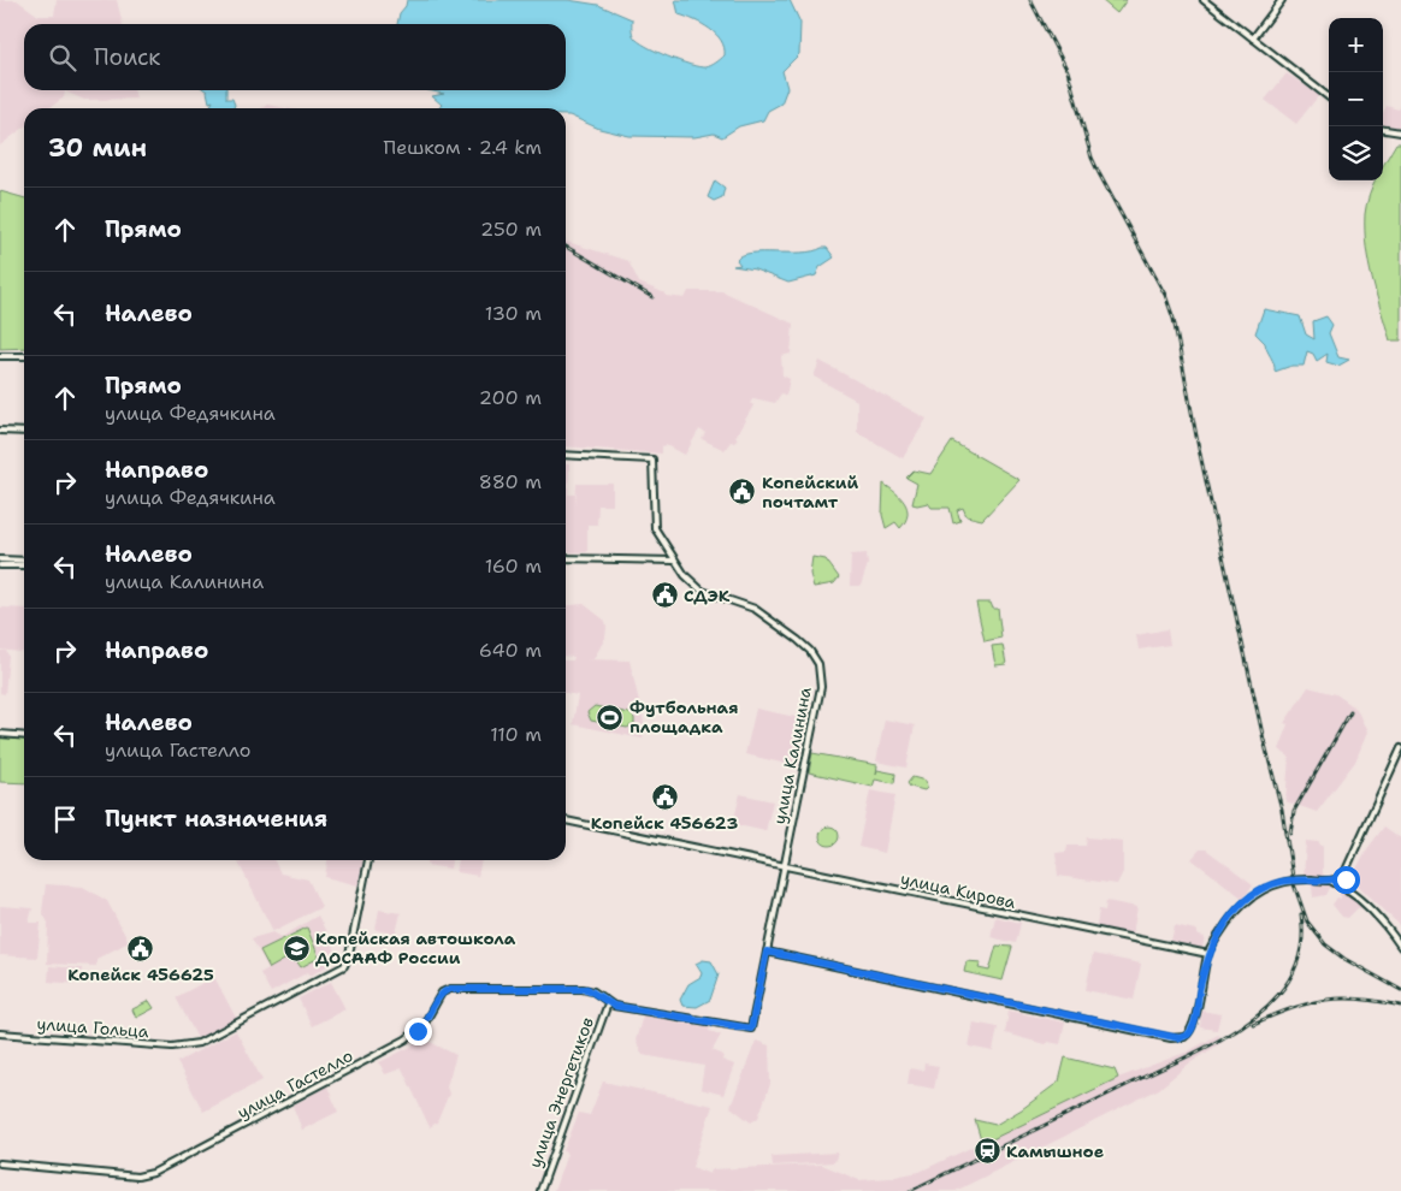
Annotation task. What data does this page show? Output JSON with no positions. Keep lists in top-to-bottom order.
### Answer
{
  "streets": {
    "street": [
      "улица Калинина",
      "улица Кирова",
      "улица Гольца",
      "улица Гастелло",
      "улица Энергетиков"
    ]
  },
  "crossings": [
    ["улица Калинина", "улица Кирова"],
    ["улица Калинина", "улица Гастелло"],
    ["улица Калинина", "улица Энергетиков"],
    ["улица Гастелло", "улица Энергетиков"]
  ],
  "places": {
    "public building": [
      "Копейский почтамт",
      "СДЭК",
      "Копейск 456623",
      "Копейск 456625"
    ],
    "sports": ["Футбольная площадка"],
    "school or university": ["Копейская автошкола ДОСААФ России"],
    "station": ["Камышное"]
  },
  "page": {
    "map_buttons": ["+", "−"],
    "search": "Поиск",
    "heading": ["30 мин", "Пешком · 2.4 km"],
    "list": [
      ["Прямо", "250 m"],
      ["Налево", "130 m"],
      ["Прямо", "улица Федячкина", "200 m"],
      ["Направо", "улица Федячкина", "880 m"],
      ["Налево", "улица Калинина", "160 m"],
      ["Направо", "640 m"],
      ["Налево", "улица Гастелло", "110 m"],
      "Пункт назначения"
    ]
  }
}
